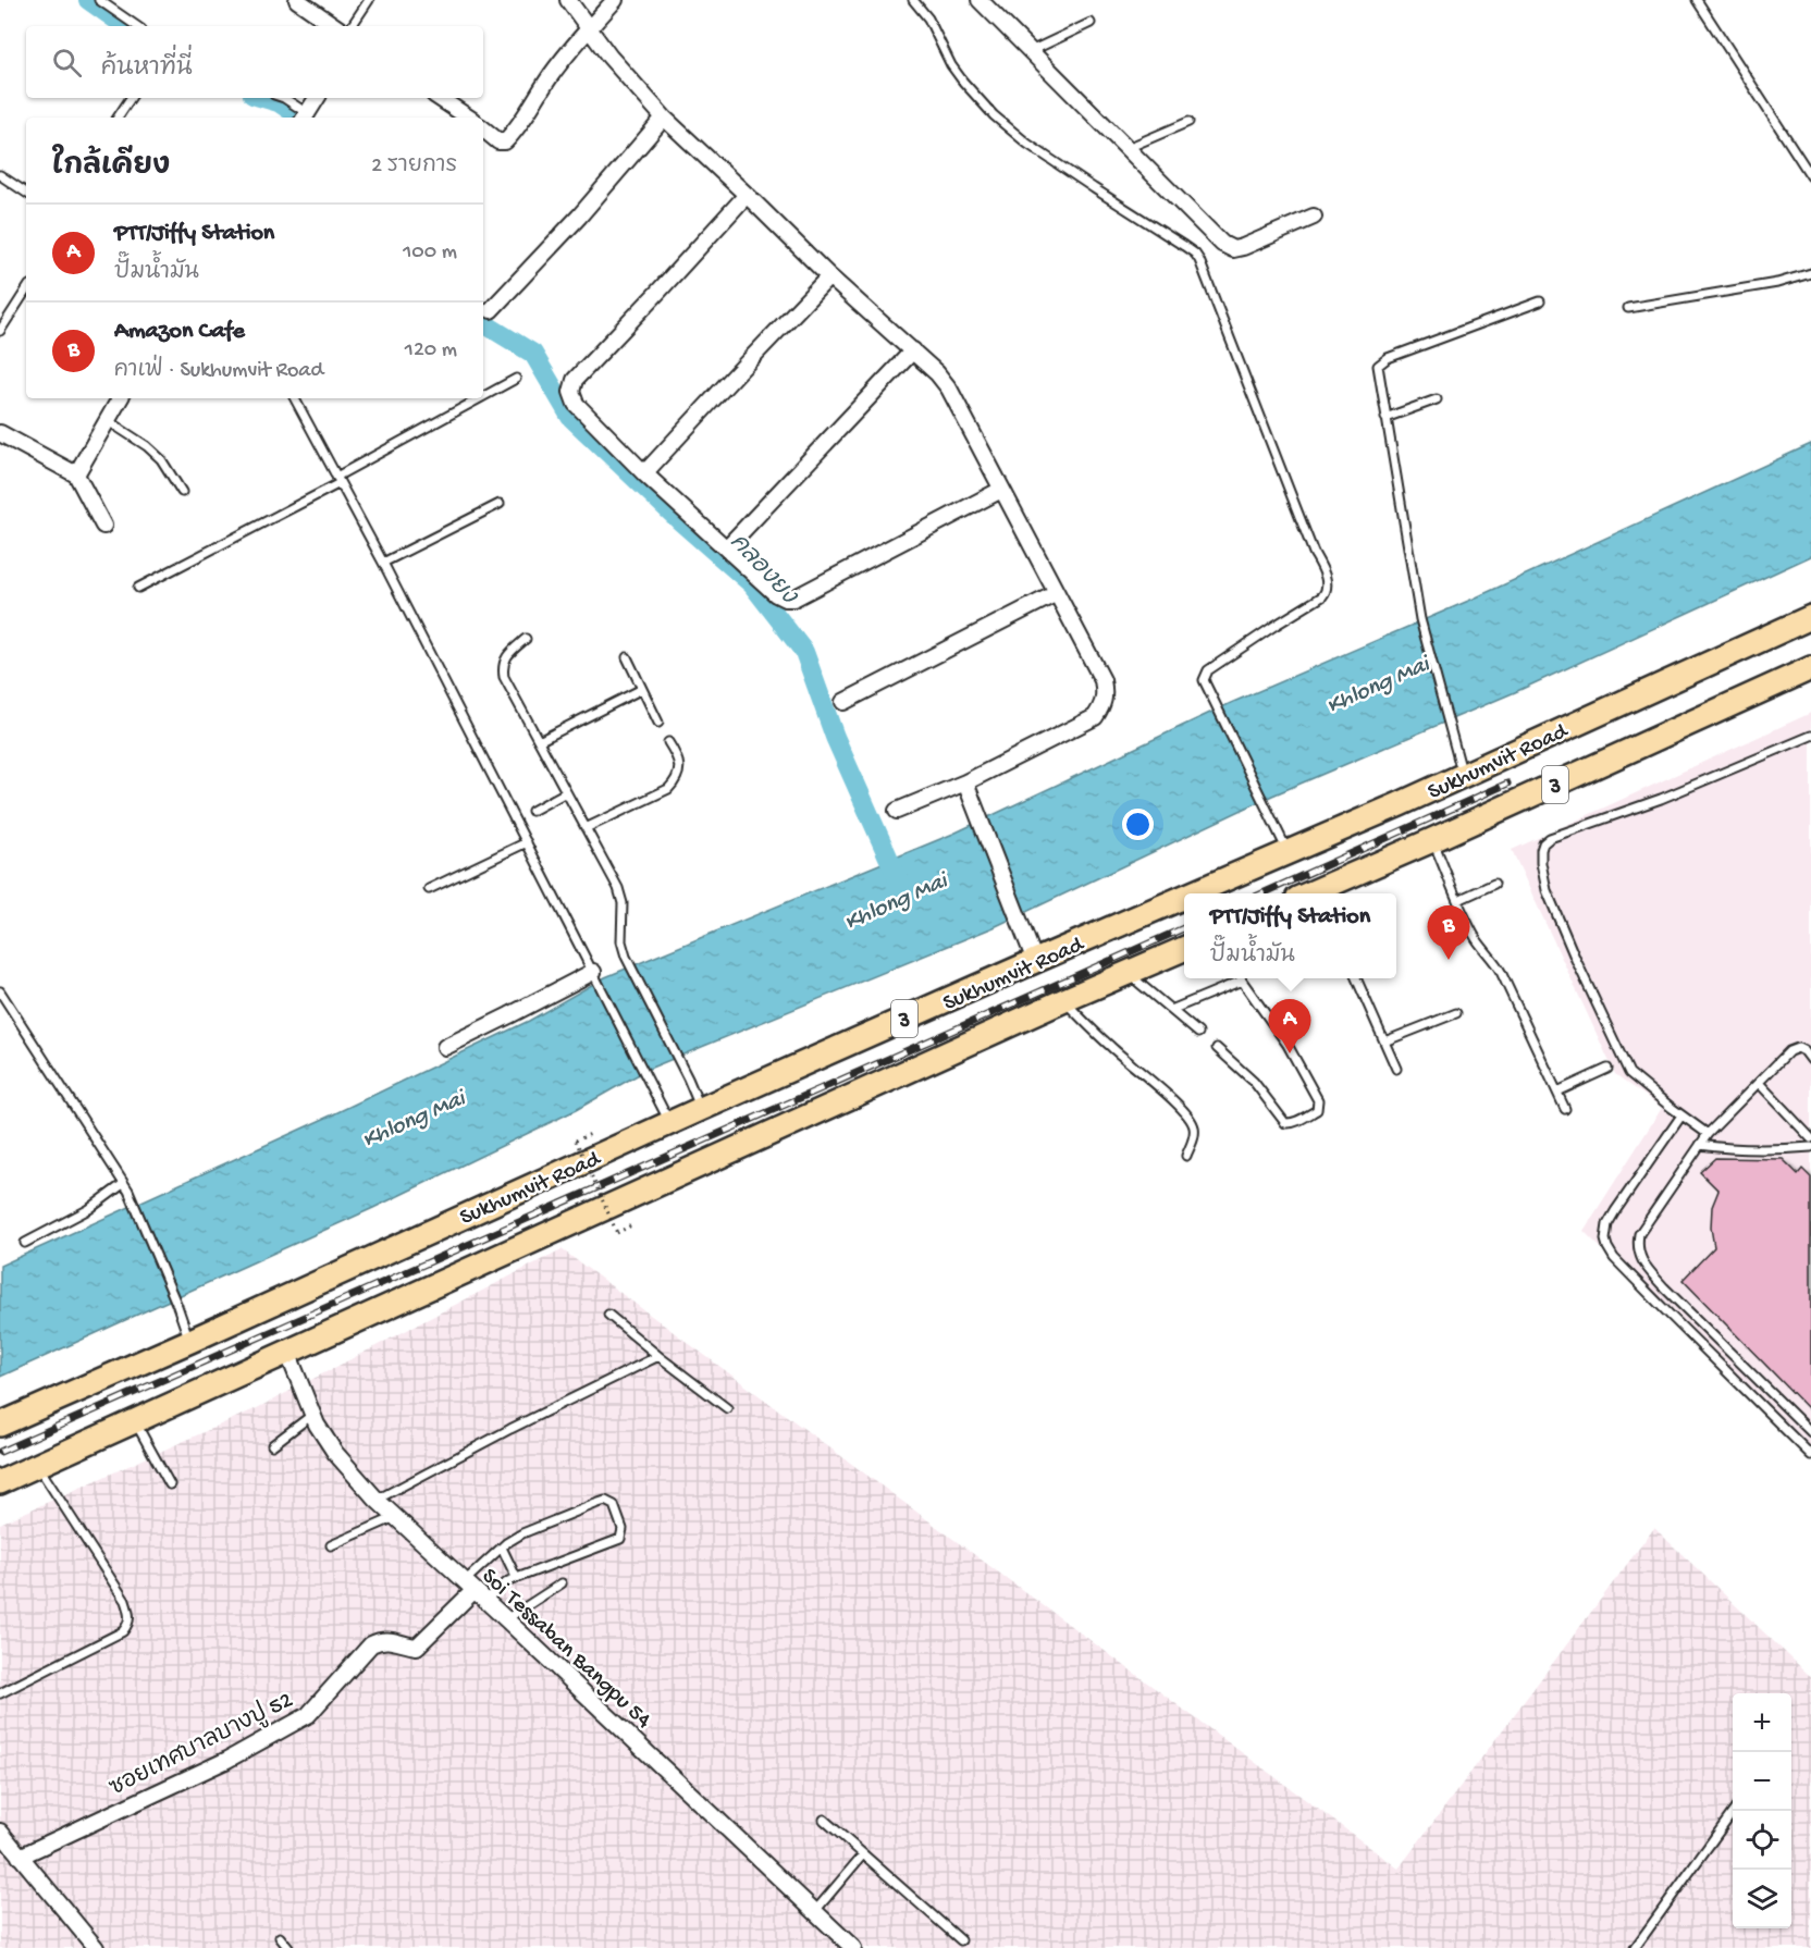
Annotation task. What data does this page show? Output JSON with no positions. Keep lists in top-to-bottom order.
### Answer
{
  "streets": {
    "highway": ["Sukhumvit Road", "3"],
    "street": ["Soi Tessaban Bangpu 54", "ซอยเทศบาลบางปู 52"]
  },
  "crossings": [
    ["Sukhumvit Road", "Soi Tessaban Bangpu 54"],
    ["Soi Tessaban Bangpu 54", "ซอยเทศบาลบางปู 52"]
  ],
  "water": ["คลองยง", "Khlong Mai"],
  "page": {
    "search": "ค้นหาที่นี่",
    "heading": ["ใกล้เคียง", "2 รายการ"],
    "list": [
      {
        "mark": "A",
        "name": "PTT/Jiffy Station",
        "note": "ปั๊มน้ำมัน",
        "value": "100 m"
      },
      {
        "mark": "B",
        "name": "Amazon Cafe",
        "note": "คาเฟ่ · Sukhumvit Road",
        "value": "120 m"
      }
    ],
    "popup": ["PTT/Jiffy Station", "ปั๊มน้ำมัน"],
    "pins": ["B", "A"],
    "map_buttons": ["+", "−"]
  }
}
